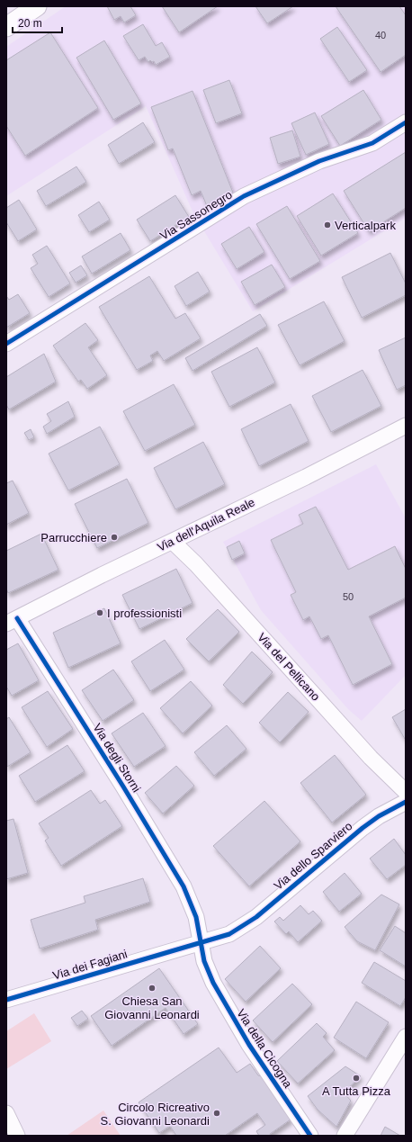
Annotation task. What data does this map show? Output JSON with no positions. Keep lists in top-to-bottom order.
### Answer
{
  "streets": {
    "street": [
      "Via Sassonegro",
      "Via dell'Aquila Reale",
      "Via del Pellicano",
      "Via degli Storni",
      "Via dello Sparviero",
      "Via dei Fagiani",
      "Via della Cicogna"
    ]
  },
  "crossings": [
    ["Via dell'Aquila Reale", "Via del Pellicano"],
    ["Via dell'Aquila Reale", "Via degli Storni"],
    ["Via degli Storni", "Via dello Sparviero"],
    ["Via degli Storni", "Via dei Fagiani"],
    ["Via degli Storni", "Via della Cicogna"],
    ["Via dello Sparviero", "Via dei Fagiani"],
    ["Via dello Sparviero", "Via della Cicogna"],
    ["Via dei Fagiani", "Via della Cicogna"]
  ],
  "places": [
    "Verticalpark",
    "Parrucchiere",
    "I professionisti",
    "Chiesa San Giovanni Leonardi",
    "A Tutta Pizza",
    "Circolo Ricreativo S. Giovanni Leonardi"
  ],
  "house_numbers": ["40", "50"],
  "scale_bar": "20 m"
}
